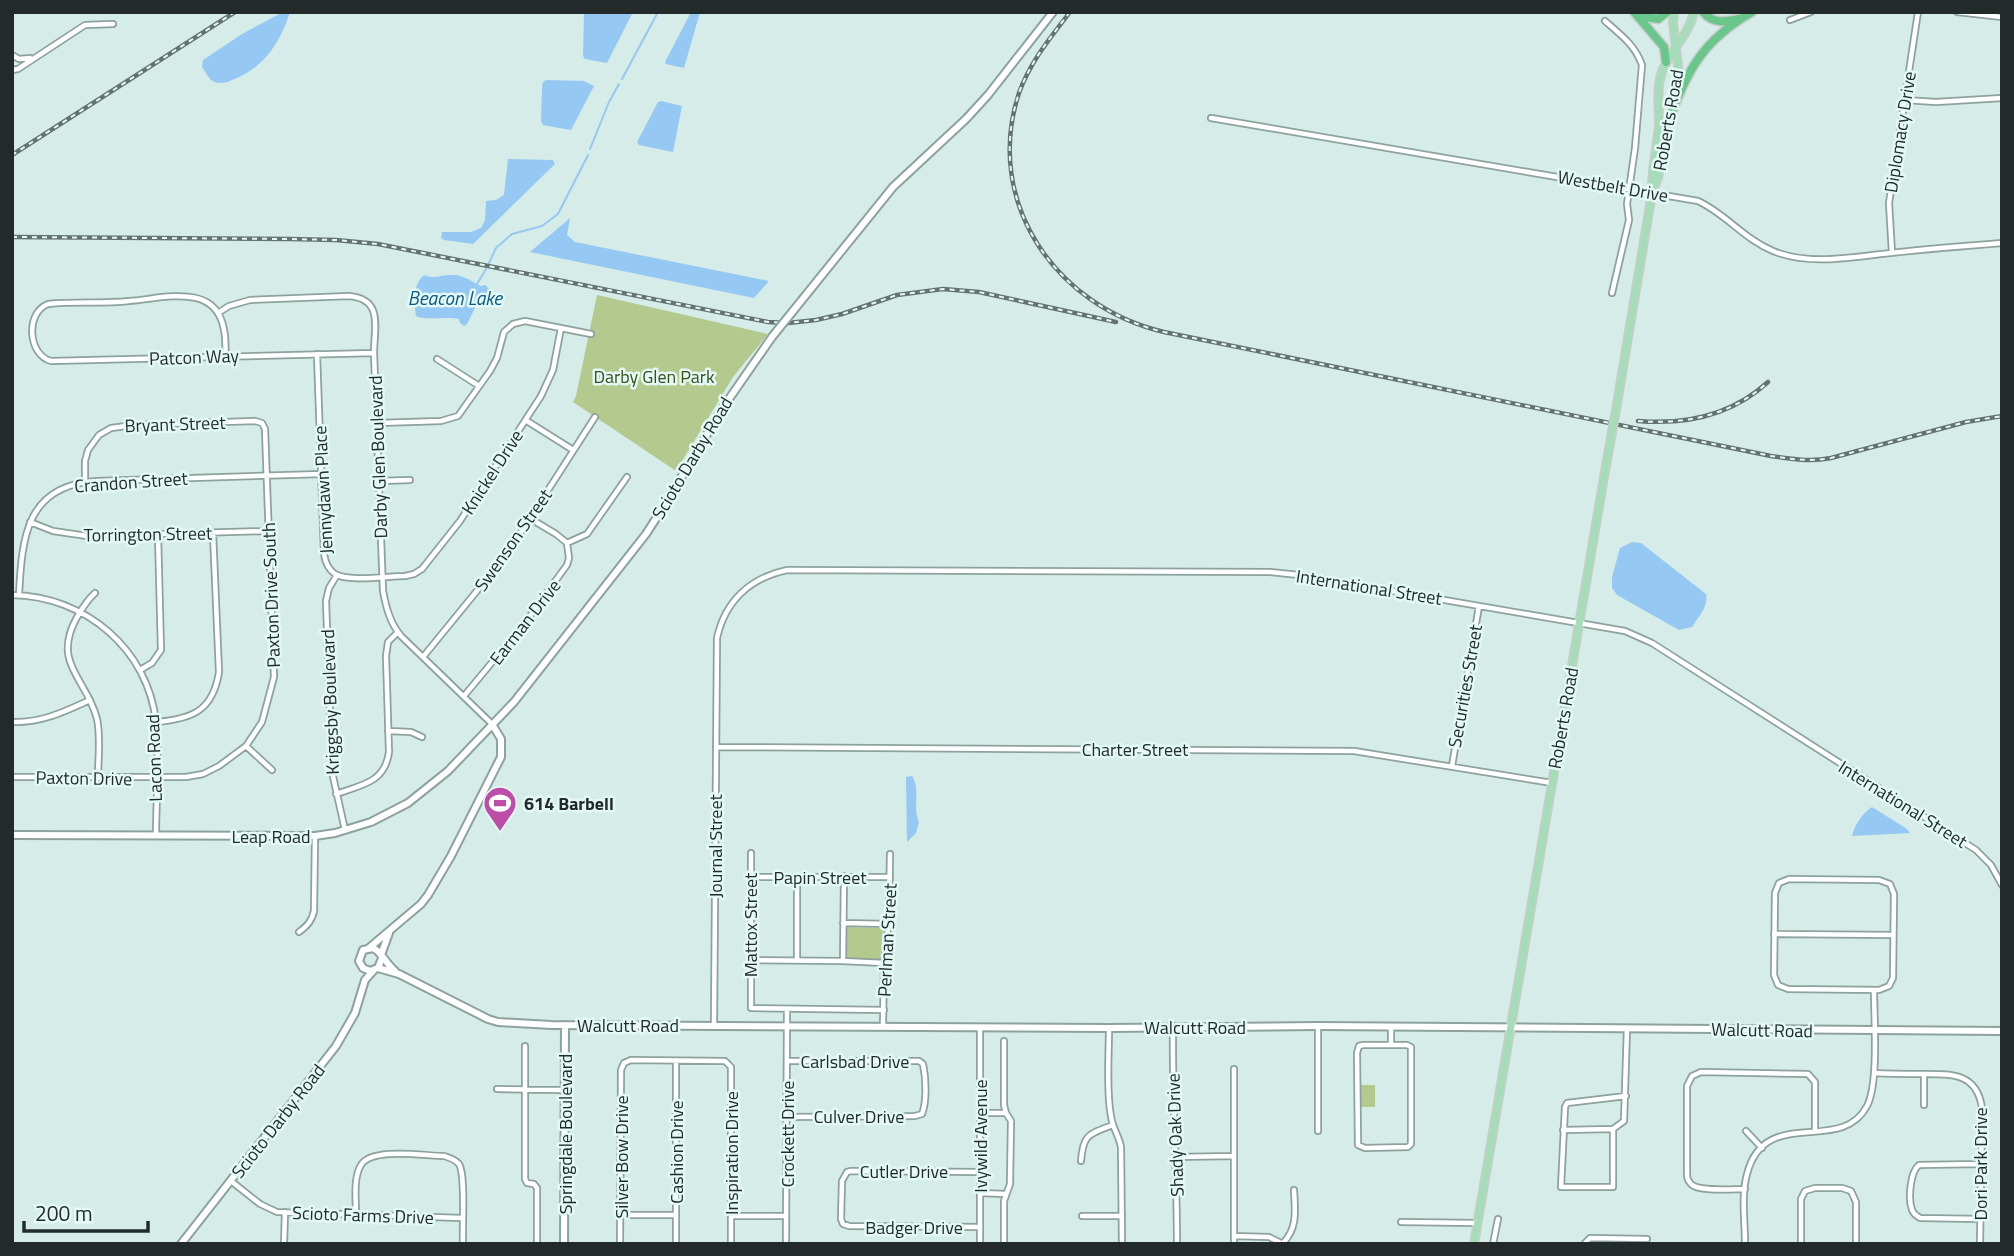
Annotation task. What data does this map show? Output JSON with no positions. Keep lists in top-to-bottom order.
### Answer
{
  "streets": {
    "main road": ["Roberts Road"],
    "street": [
      "Diplomacy Drive",
      "Westbelt Drive",
      "Patcon Way",
      "Bryant Street",
      "Darby Glen Boulevard",
      "Scioto Darby Road",
      "Knickel Drive",
      "Crandon Street",
      "Jennydawn Place",
      "Torrington Street",
      "Swenson Street",
      "International Street",
      "Paxton Drive South",
      "Earman Drive",
      "Securities Street",
      "Kriggsby Boulevard",
      "Charter Street",
      "Lacon Road",
      "Paxton Drive",
      "Leap Road",
      "Journal Street",
      "Papin Street",
      "Mattox Street",
      "Perlman Street",
      "Walcutt Road",
      "Carlsbad Drive",
      "Culver Drive",
      "Springdale Boulevard",
      "Crockett Drive",
      "Shady Oak Drive",
      "Ivywild Avenue",
      "Cashion Drive",
      "Inspiration Drive",
      "Silver Bow Drive",
      "Dori Park Drive",
      "Cutler Drive",
      "Scioto Farms Drive",
      "Badger Drive"
    ]
  },
  "crossings": [
    ["Roberts Road", "Westbelt Drive"],
    ["Roberts Road", "International Street"],
    ["Roberts Road", "Charter Street"],
    ["Roberts Road", "Walcutt Road"],
    ["Diplomacy Drive", "Westbelt Drive"],
    ["Patcon Way", "Darby Glen Boulevard"],
    ["Patcon Way", "Jennydawn Place"],
    ["Bryant Street", "Crandon Street"],
    ["Bryant Street", "Paxton Drive South"],
    ["Darby Glen Boulevard", "Scioto Darby Road"],
    ["Darby Glen Boulevard", "Knickel Drive"],
    ["Darby Glen Boulevard", "Jennydawn Place"],
    ["Darby Glen Boulevard", "Swenson Street"],
    ["Darby Glen Boulevard", "Earman Drive"],
    ["Darby Glen Boulevard", "Leap Road"],
    ["Scioto Darby Road", "Leap Road"],
    ["Scioto Darby Road", "Walcutt Road"],
    ["Scioto Darby Road", "Scioto Farms Drive"],
    ["Knickel Drive", "Jennydawn Place"],
    ["Crandon Street", "Jennydawn Place"],
    ["Crandon Street", "Torrington Street"],
    ["Crandon Street", "Paxton Drive South"],
    ["Crandon Street", "Lacon Road"],
    ["Jennydawn Place", "Kriggsby Boulevard"],
    ["Torrington Street", "Paxton Drive South"],
    ["International Street", "Securities Street"],
    ["International Street", "Journal Street"],
    ["Paxton Drive South", "Lacon Road"],
    ["Paxton Drive South", "Paxton Drive"],
    ["Securities Street", "Charter Street"],
    ["Kriggsby Boulevard", "Leap Road"],
    ["Charter Street", "Journal Street"],
    ["Lacon Road", "Paxton Drive"],
    ["Lacon Road", "Leap Road"],
    ["Journal Street", "Walcutt Road"],
    ["Papin Street", "Mattox Street"],
    ["Papin Street", "Perlman Street"],
    ["Mattox Street", "Crockett Drive"],
    ["Perlman Street", "Walcutt Road"],
    ["Walcutt Road", "Springdale Boulevard"],
    ["Walcutt Road", "Crockett Drive"],
    ["Walcutt Road", "Shady Oak Drive"],
    ["Walcutt Road", "Ivywild Avenue"],
    ["Carlsbad Drive", "Culver Drive"],
    ["Carlsbad Drive", "Crockett Drive"],
    ["Culver Drive", "Crockett Drive"],
    ["Ivywild Avenue", "Cutler Drive"],
    ["Ivywild Avenue", "Badger Drive"],
    ["Cashion Drive", "Inspiration Drive"],
    ["Cashion Drive", "Silver Bow Drive"],
    ["Inspiration Drive", "Silver Bow Drive"],
    ["Cutler Drive", "Badger Drive"]
  ],
  "water": ["Beacon Lake"],
  "parks": ["Darby Glen Park"],
  "places": {
    "sports": ["614 Barbell"]
  },
  "scale_bar": "200 m"
}
